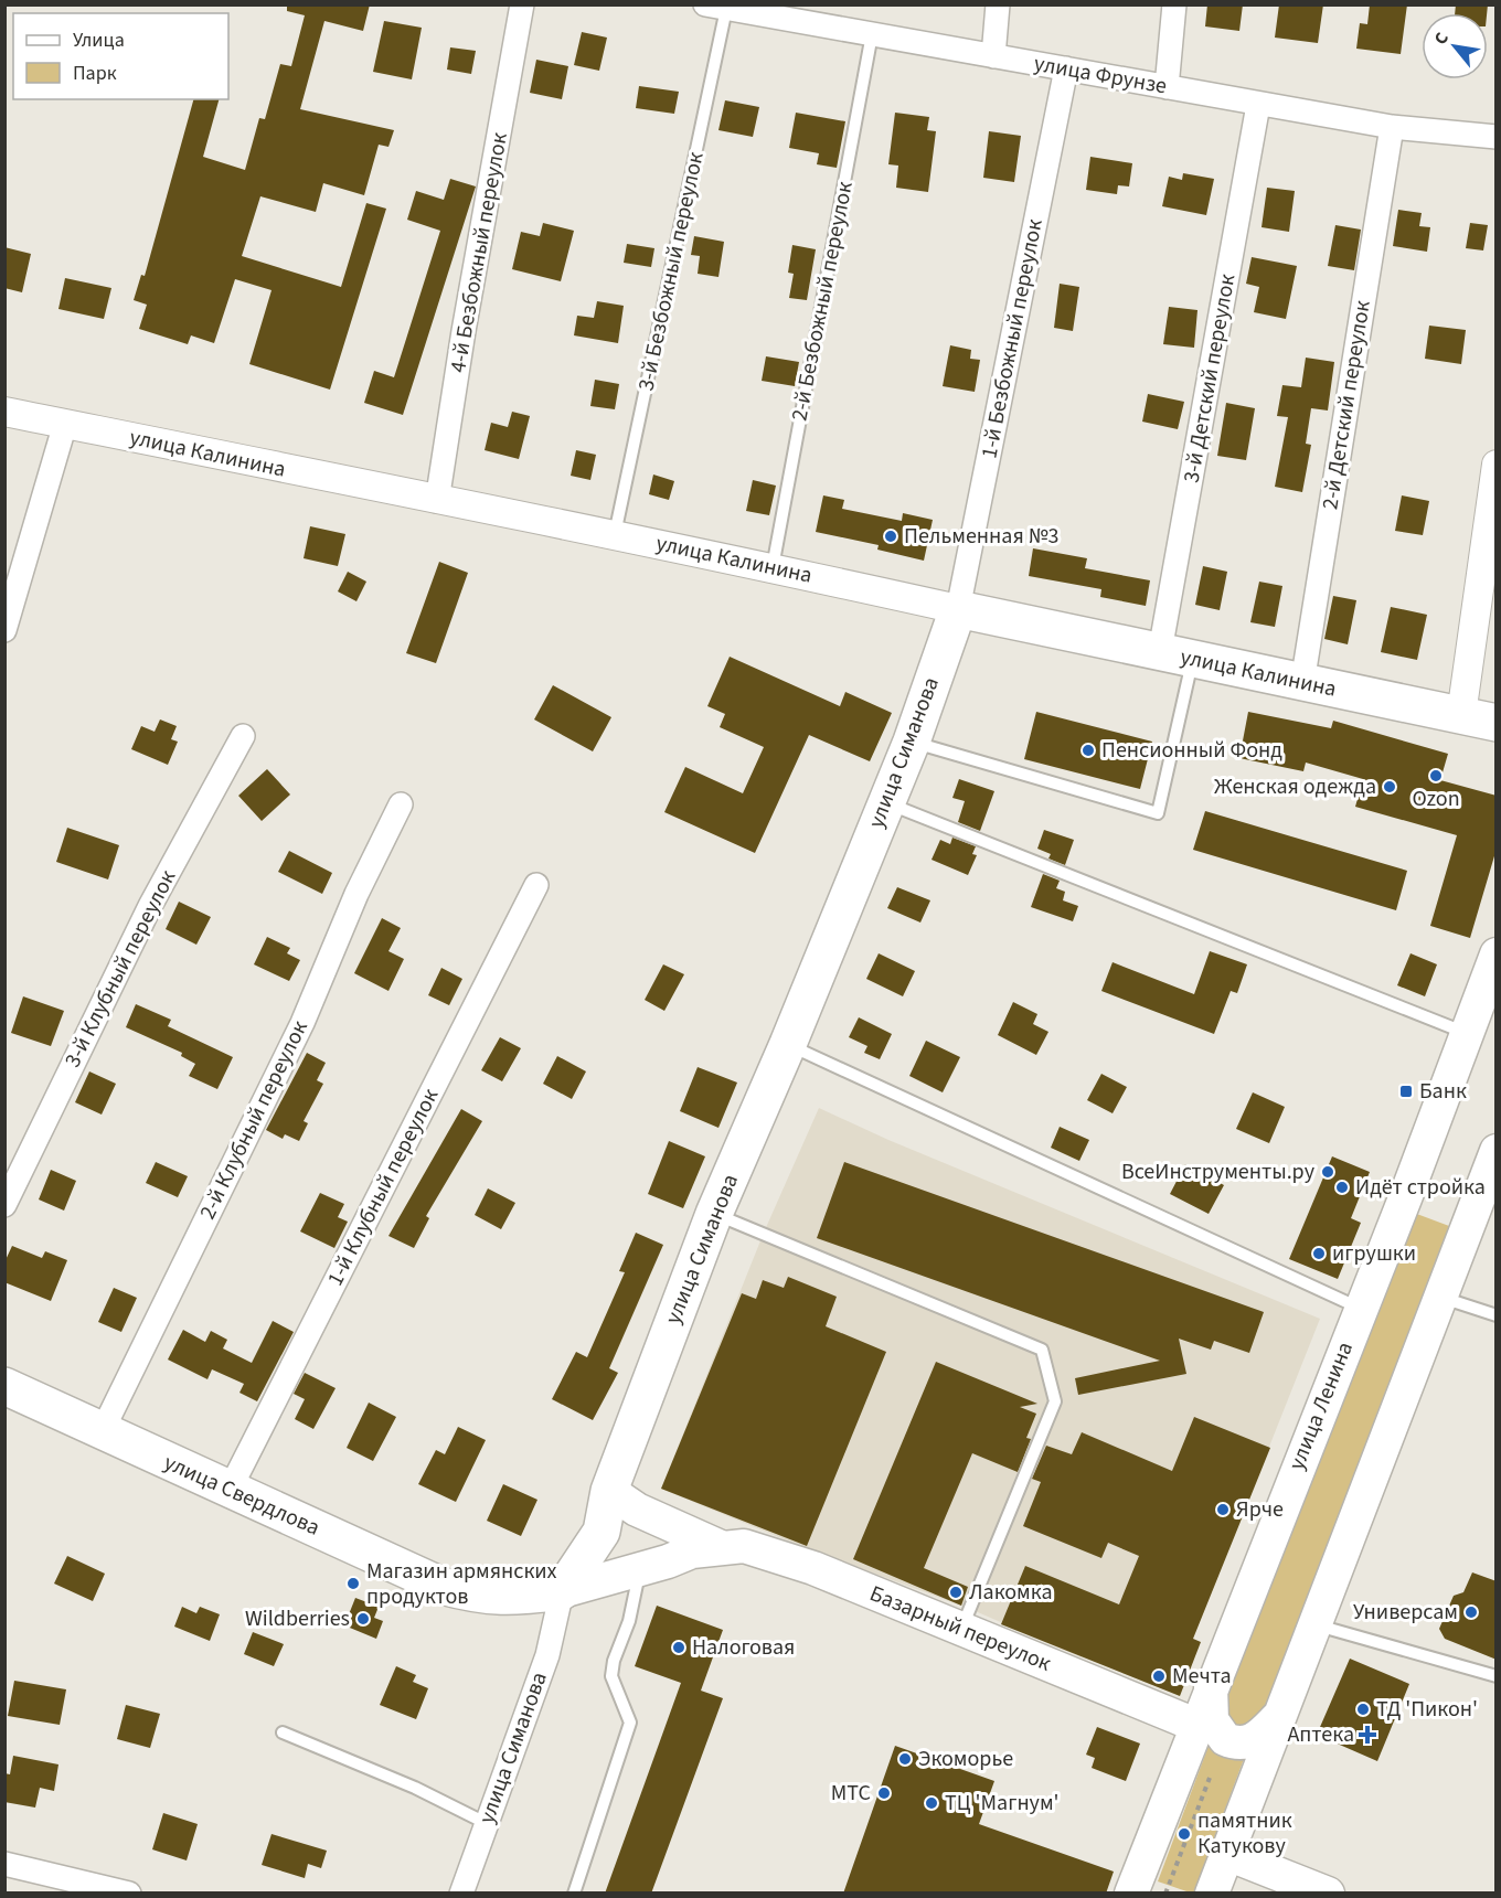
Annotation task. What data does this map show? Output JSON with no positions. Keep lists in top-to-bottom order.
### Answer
{
  "streets": {
    "main road": [
      "улица Калинина",
      "улица Симанова",
      "улица Ленина",
      "улица Свердлова",
      "Базарный переулок"
    ],
    "street": [
      "улица Фрунзе",
      "4-й Безбожный переулок",
      "1-й Безбожный переулок",
      "3-й Детский переулок",
      "2-й Детский переулок",
      "3-й Клубный переулок",
      "2-й Клубный переулок",
      "1-й Клубный переулок"
    ],
    "lane": ["3-й Безбожный переулок", "2-й Безбожный переулок"]
  },
  "crossings": [
    ["улица Фрунзе", "3-й Безбожный переулок"],
    ["улица Фрунзе", "2-й Безбожный переулок"],
    ["улица Фрунзе", "1-й Безбожный переулок"],
    ["улица Фрунзе", "3-й Детский переулок"],
    ["улица Фрунзе", "2-й Детский переулок"],
    ["4-й Безбожный переулок", "улица Калинина"],
    ["3-й Безбожный переулок", "улица Калинина"],
    ["2-й Безбожный переулок", "улица Калинина"],
    ["1-й Безбожный переулок", "улица Калинина"],
    ["1-й Безбожный переулок", "улица Симанова"],
    ["3-й Детский переулок", "улица Калинина"],
    ["2-й Детский переулок", "улица Калинина"],
    ["улица Калинина", "улица Симанова"],
    ["улица Симанова", "улица Свердлова"],
    ["улица Симанова", "Базарный переулок"],
    ["2-й Клубный переулок", "улица Свердлова"],
    ["1-й Клубный переулок", "улица Свердлова"],
    ["улица Ленина", "Базарный переулок"],
    ["улица Свердлова", "Базарный переулок"]
  ],
  "places": {
    "other": [
      "Пельменная №3",
      "Пенсионный Фонд",
      "Ozon",
      "Женская одежда",
      "ВсеИнструменты.ру",
      "Идёт стройка",
      "игрушки",
      "Ярче",
      "Магазин армянских продуктов",
      "Лакомка",
      "Универсам",
      "Wildberries",
      "Налоговая",
      "Мечта",
      "ТД 'Пикон'",
      "Экоморье",
      "МТС",
      "ТЦ 'Магнум'",
      "памятник Катукову"
    ],
    "transit": ["Банк"],
    "health": ["Аптека"]
  },
  "legend": ["Улица", "Парк"],
  "north": "top left"
}
